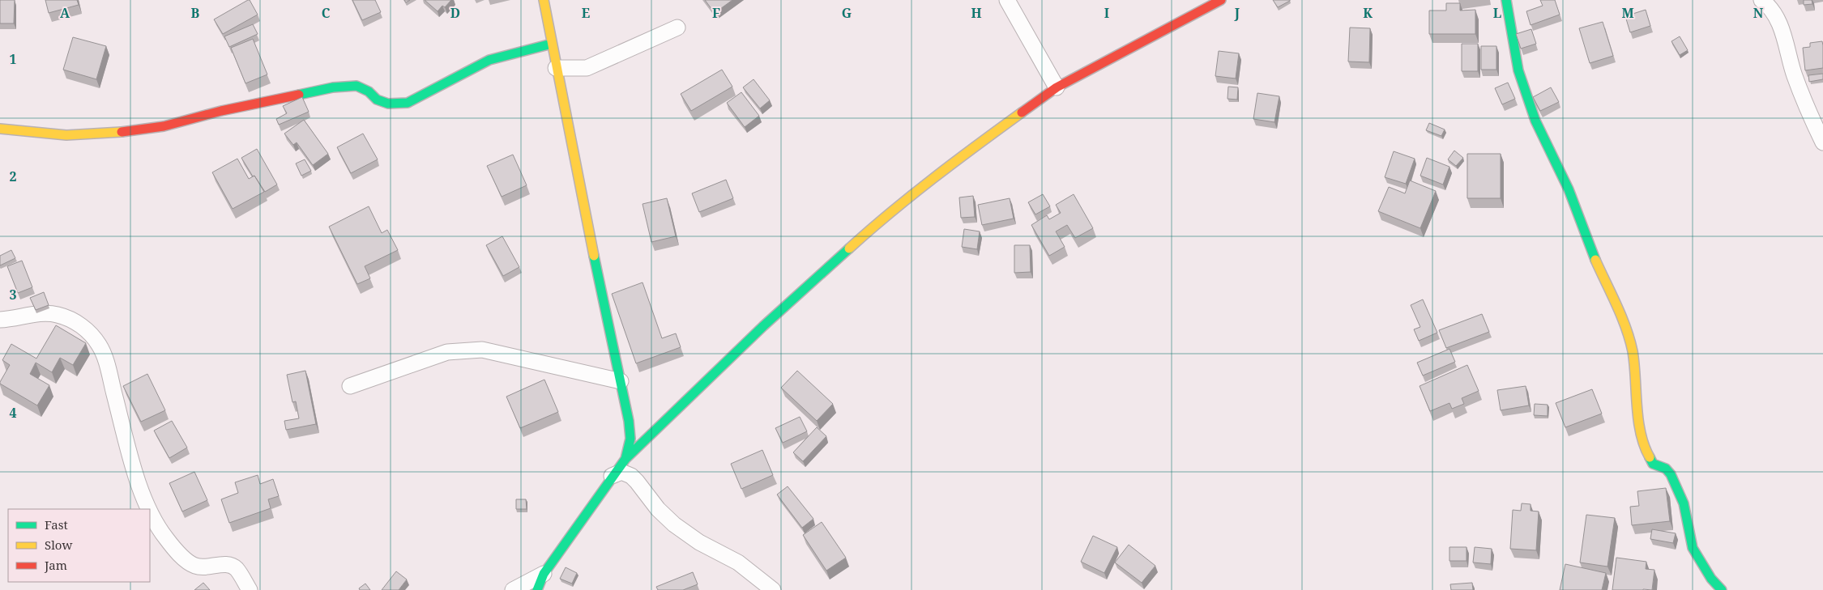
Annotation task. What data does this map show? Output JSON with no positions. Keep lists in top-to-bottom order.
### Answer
{
  "legend": ["Fast", "Slow", "Jam"],
  "grid": {
    "columns": [
      "A",
      "B",
      "C",
      "D",
      "E",
      "F",
      "G",
      "H",
      "I",
      "J",
      "K",
      "L",
      "M",
      "N"
    ],
    "rows": [
      "1",
      "2",
      "3",
      "4"
    ]
  }
}
